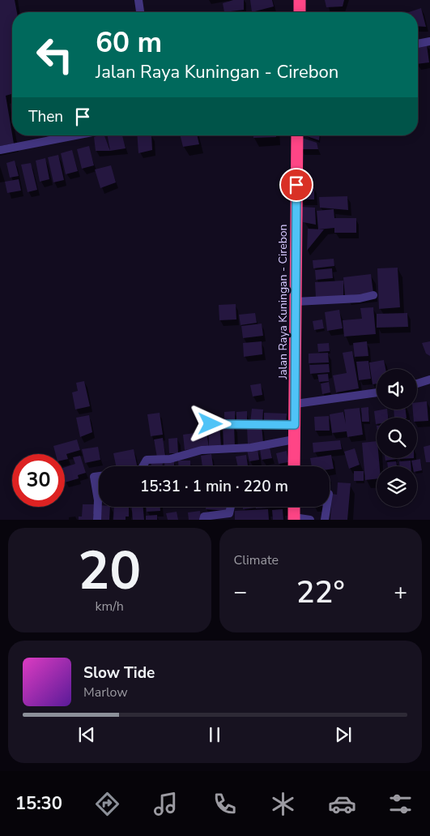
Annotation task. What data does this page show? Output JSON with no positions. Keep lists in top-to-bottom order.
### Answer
{
  "streets": {
    "highway": ["Jalan Raya Kuningan - Cirebon"]
  },
  "page": {
    "turn": ["60 m", "Jalan Raya Kuningan - Cirebon"],
    "then": "Then",
    "limit": "30",
    "trip": "15:31 · 1 min · 220 m",
    "tile": [
      ["20", "km/h"],
      "Climate"
    ],
    "heat": ["−", "22°", "+"],
    "song": ["Slow Tide", "Marlow"],
    "tabs": "15:30"
  }
}
